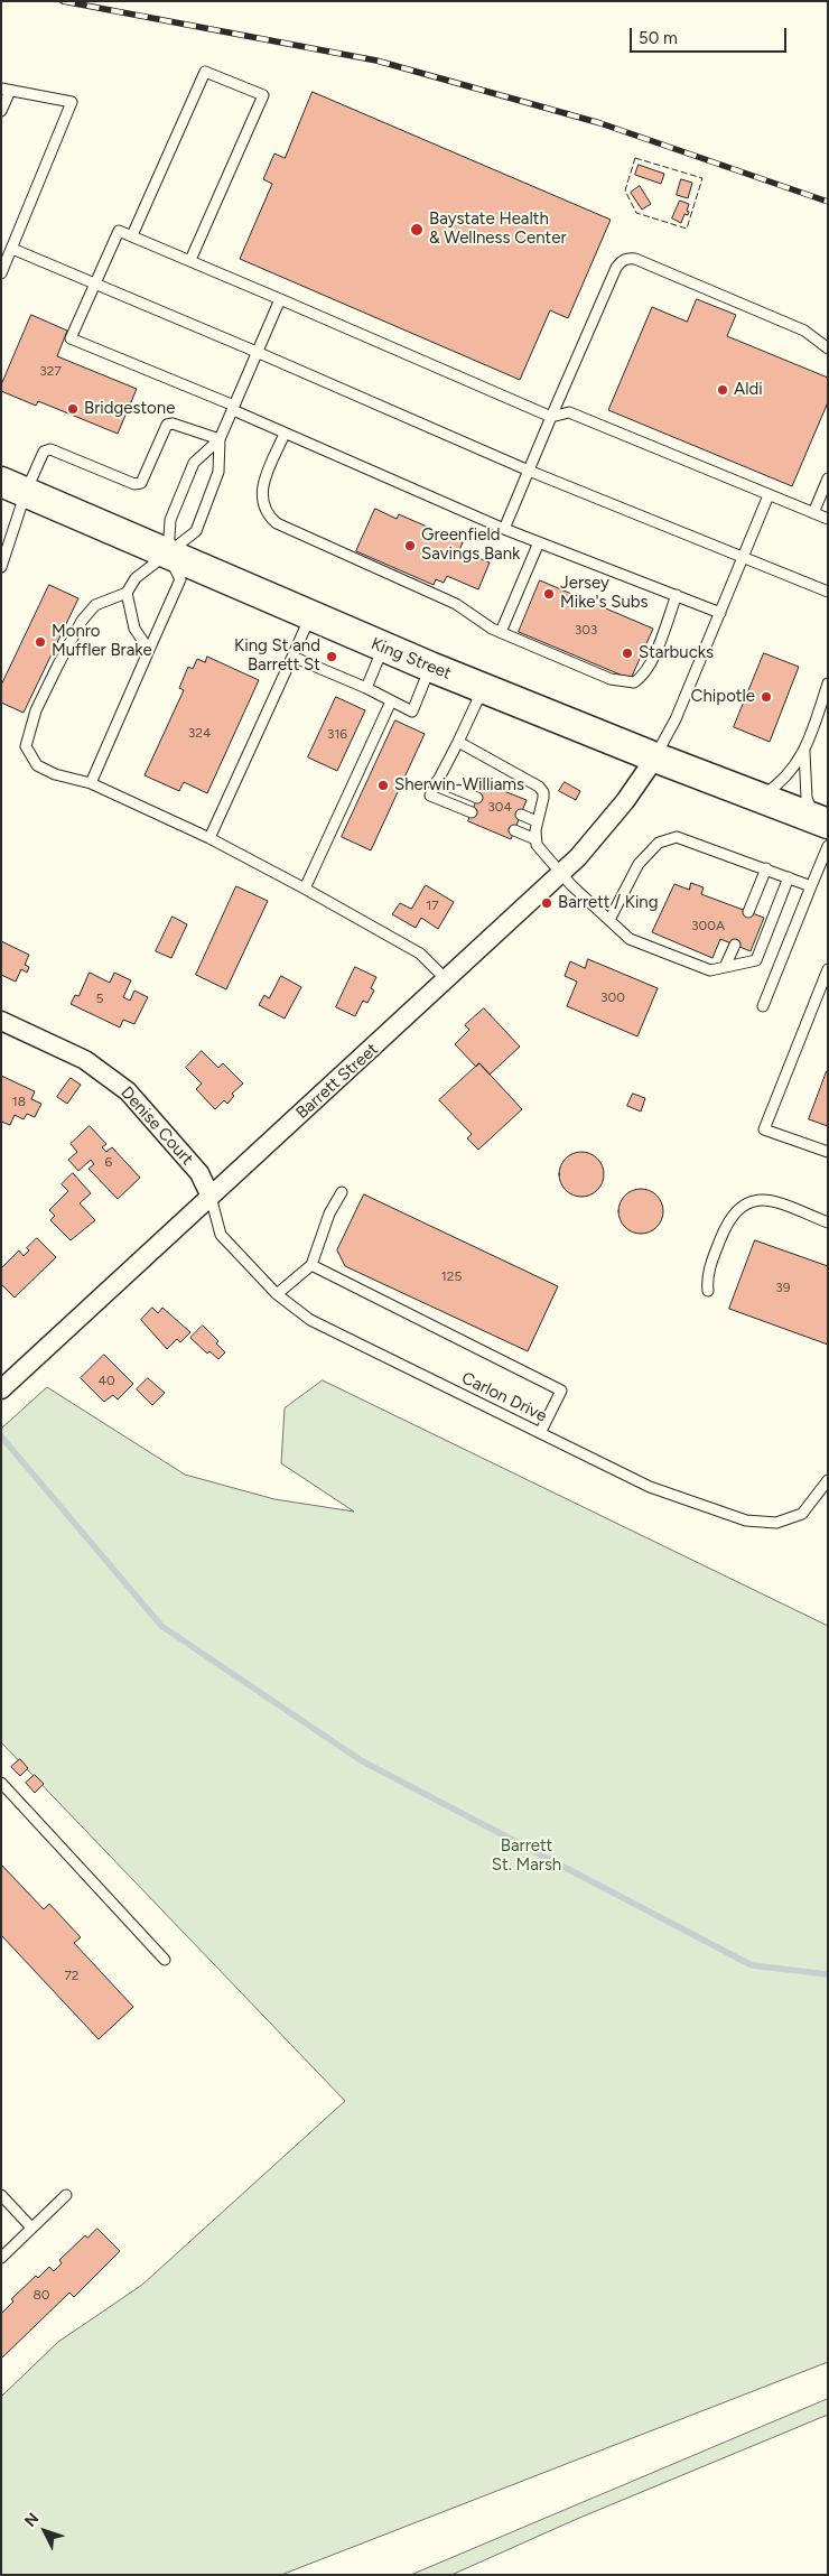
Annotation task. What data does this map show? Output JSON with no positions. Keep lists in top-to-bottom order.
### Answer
{
  "streets": {
    "main road": ["King Street"],
    "street": ["Barrett Street", "Denise Court"],
    "lane": ["Carlon Drive"]
  },
  "crossings": [
    ["King Street", "Barrett Street"],
    ["Barrett Street", "Denise Court"],
    ["Barrett Street", "Carlon Drive"],
    ["Denise Court", "Carlon Drive"]
  ],
  "parks": ["Barrett St. Marsh"],
  "places": [
    "Baystate Health & Wellness Center",
    "Aldi",
    "Bridgestone",
    "Greenfield Savings Bank",
    "Jersey Mike's Subs",
    "Monro Muffler Brake",
    "Starbucks",
    "King St and Barrett St",
    "Chipotle",
    "Sherwin-Williams",
    "Barrett / King"
  ],
  "house_numbers": [
    "327",
    "303",
    "324",
    "316",
    "304",
    "17",
    "300A",
    "300",
    "5",
    "18",
    "6",
    "125",
    "39",
    "40",
    "72",
    "80"
  ],
  "scale_bar": "50 m",
  "north": "top left"
}
